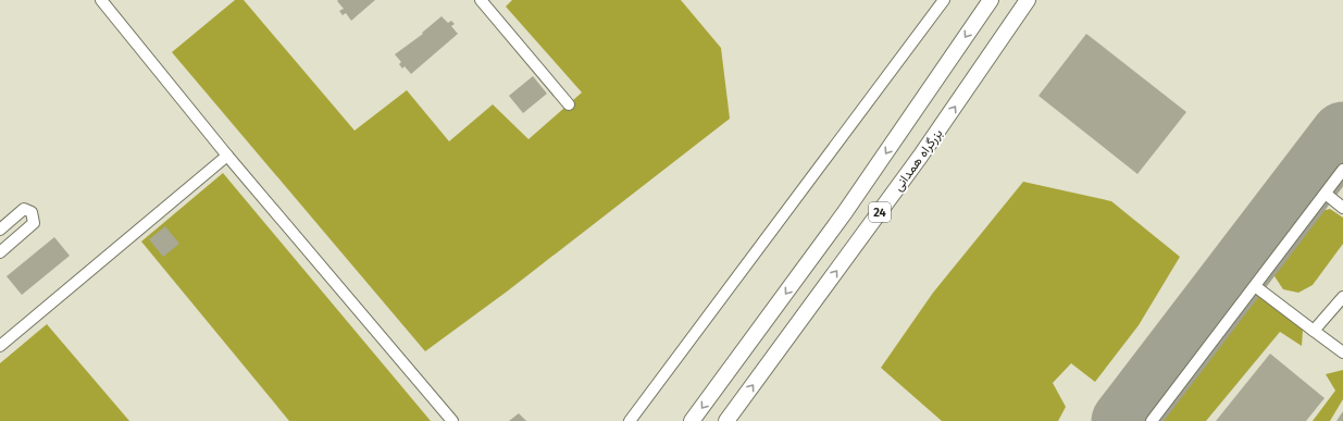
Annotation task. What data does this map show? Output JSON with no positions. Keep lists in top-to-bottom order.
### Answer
{
  "streets": {
    "highway": ["بزرگراه همدانی", "24"]
  }
}
